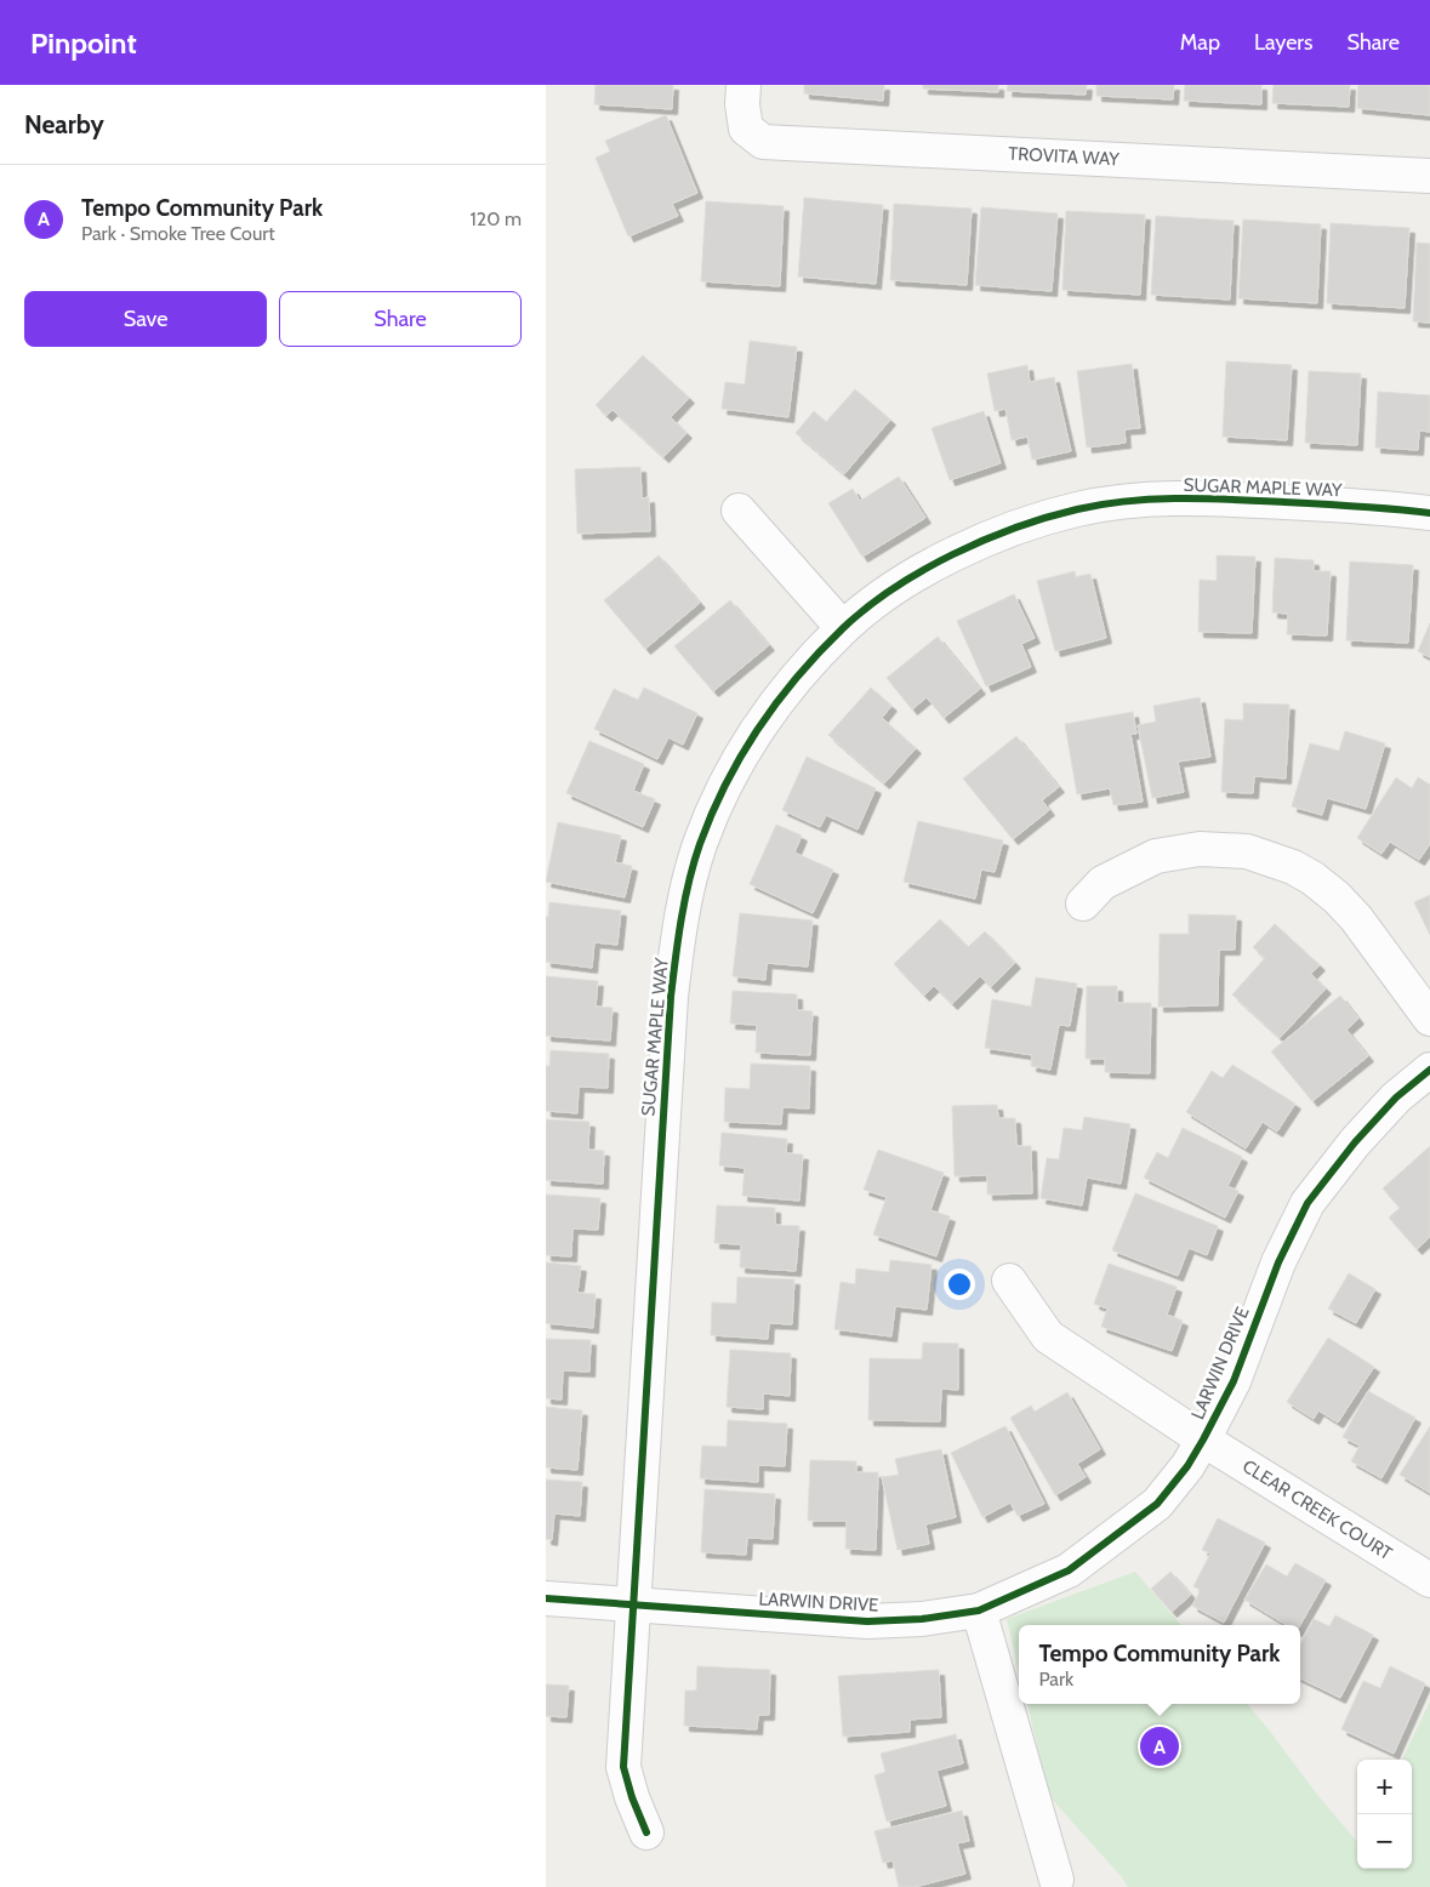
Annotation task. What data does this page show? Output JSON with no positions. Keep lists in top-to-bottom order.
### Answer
{
  "streets": {
    "street": [
      "TROVITA WAY",
      "SUGAR MAPLE WAY",
      "LARWIN DRIVE",
      "CLEAR CREEK COURT"
    ]
  },
  "crossings": [
    ["SUGAR MAPLE WAY", "LARWIN DRIVE"],
    ["LARWIN DRIVE", "CLEAR CREEK COURT"]
  ],
  "page": {
    "header": "Pinpoint",
    "nav": ["Map", "Layers", "Share"],
    "heading": "Nearby",
    "list": [
      {
        "mark": "A",
        "name": "Tempo Community Park",
        "note": "Park · Smoke Tree Court",
        "value": "120 m"
      }
    ],
    "buttons": ["Save", "Share"],
    "popup": ["Tempo Community Park", "Park"],
    "pins": "A",
    "map_buttons": ["+", "−"]
  }
}
